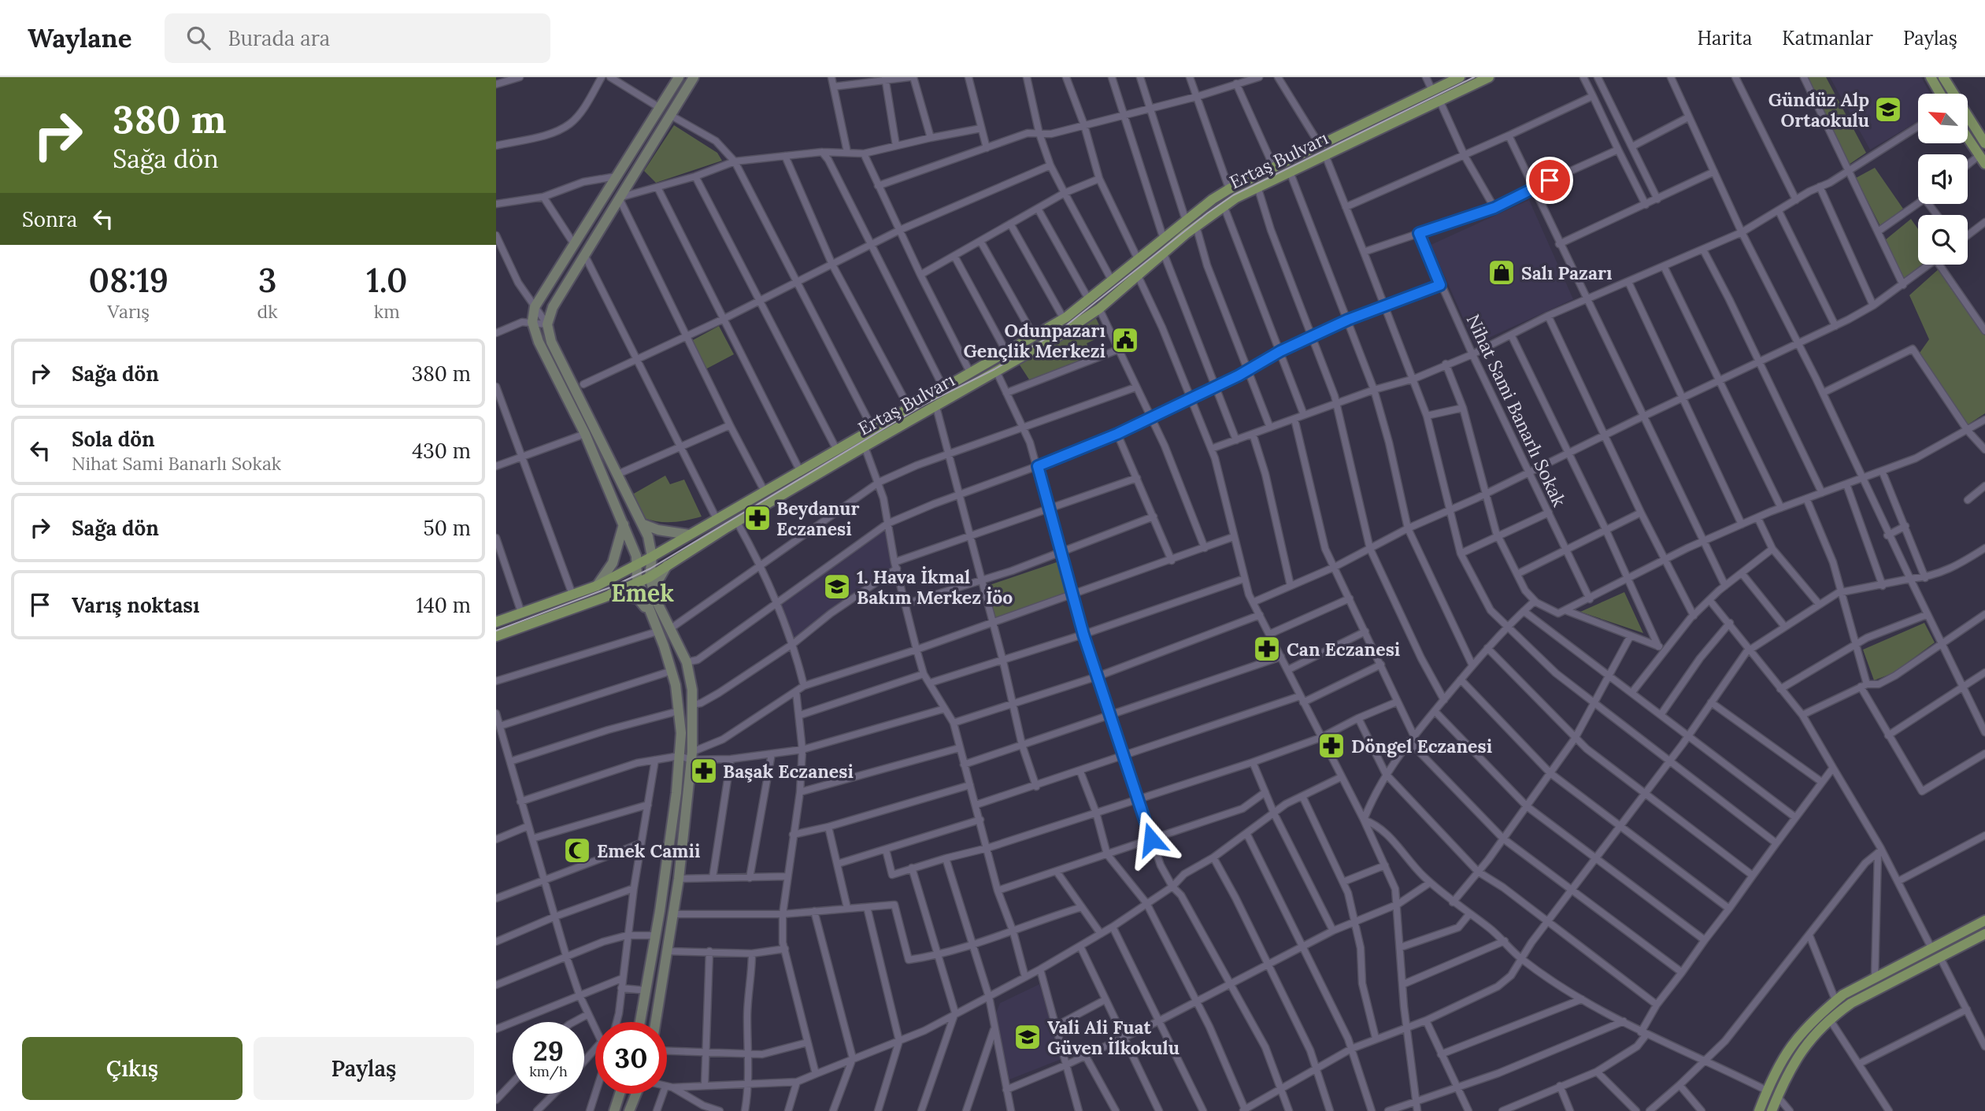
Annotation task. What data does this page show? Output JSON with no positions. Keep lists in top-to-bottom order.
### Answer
{
  "streets": {
    "main road": ["Ertaş Bulvarı"],
    "street": ["Nihat Sami Banarlı Sokak"]
  },
  "districts": ["Emek"],
  "places": {
    "school or university": ["Gündüz Alp Ortaokulu", "1. Hava İkmal Bakım Merkez İöo", "Vali Ali Fuat Güven İlkokulu"],
    "shop": ["Salı Pazarı"],
    "public building": ["Odunpazarı Gençlik Merkezi"],
    "pharmacy": [
      "Beydanur Eczanesi",
      "Can Eczanesi",
      "Döngel Eczanesi",
      "Başak Eczanesi"
    ],
    "mosque": ["Emek Camii"]
  },
  "north": "top left",
  "page": {
    "header": "Waylane",
    "search": "Burada ara",
    "nav": ["Harita", "Katmanlar", "Paylaş"],
    "turn": ["380 m", "Sağa dön"],
    "then": "Sonra",
    "eta": [
      "08:19",
      "Varış",
      "3",
      "dk",
      "1.0",
      "km"
    ],
    "list": [
      {
        "name": "Sağa dön",
        "value": "380 m"
      },
      {
        "name": "Sola dön",
        "note": "Nihat Sami Banarlı Sokak",
        "value": "430 m"
      },
      {
        "name": "Sağa dön",
        "value": "50 m"
      },
      {
        "name": "Varış noktası",
        "value": "140 m"
      }
    ],
    "speed": "29 km/h",
    "limit": "30",
    "buttons": ["Çıkış", "Paylaş"]
  }
}
